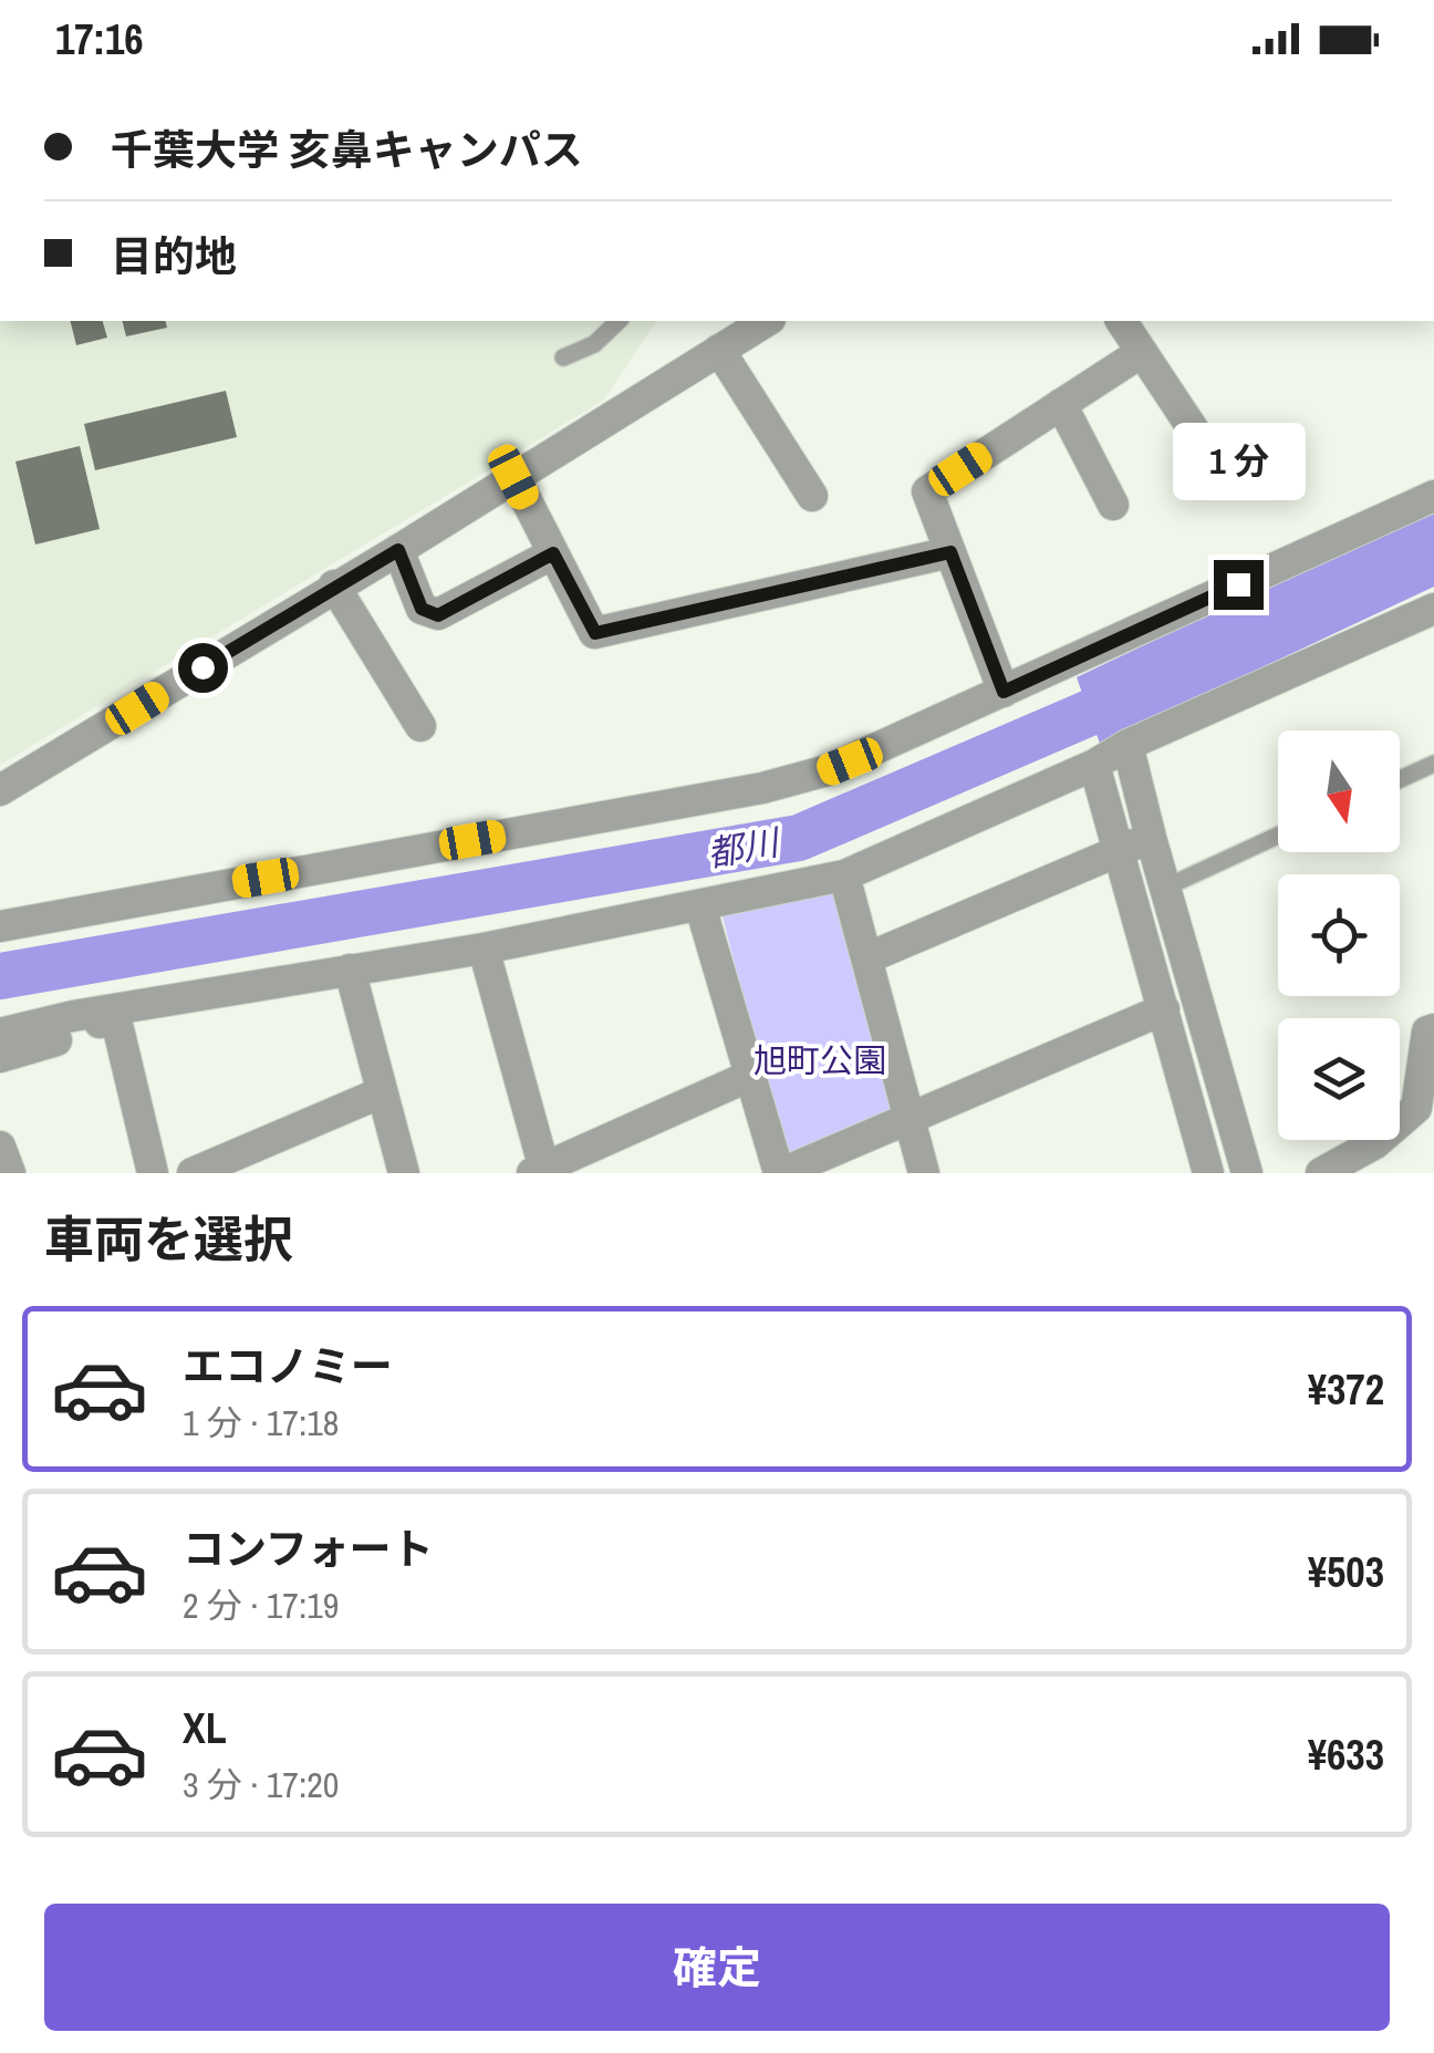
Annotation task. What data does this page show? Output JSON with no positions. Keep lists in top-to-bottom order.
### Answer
{
  "water": ["都川"],
  "parks": ["旭町公園"],
  "north": "bottom",
  "page": {
    "status": "17:16",
    "banner": ["千葉大学 亥鼻キャンパス", "目的地"],
    "bubble": "1 分",
    "heading": "車両を選択",
    "list": [
      {
        "name": "エコノミー",
        "note": "1 分 · 17:18",
        "value": "¥372"
      },
      {
        "name": "コンフォート",
        "note": "2 分 · 17:19",
        "value": "¥503"
      },
      {
        "name": "XL",
        "note": "3 分 · 17:20",
        "value": "¥633"
      }
    ],
    "buttons": "確定"
  }
}
